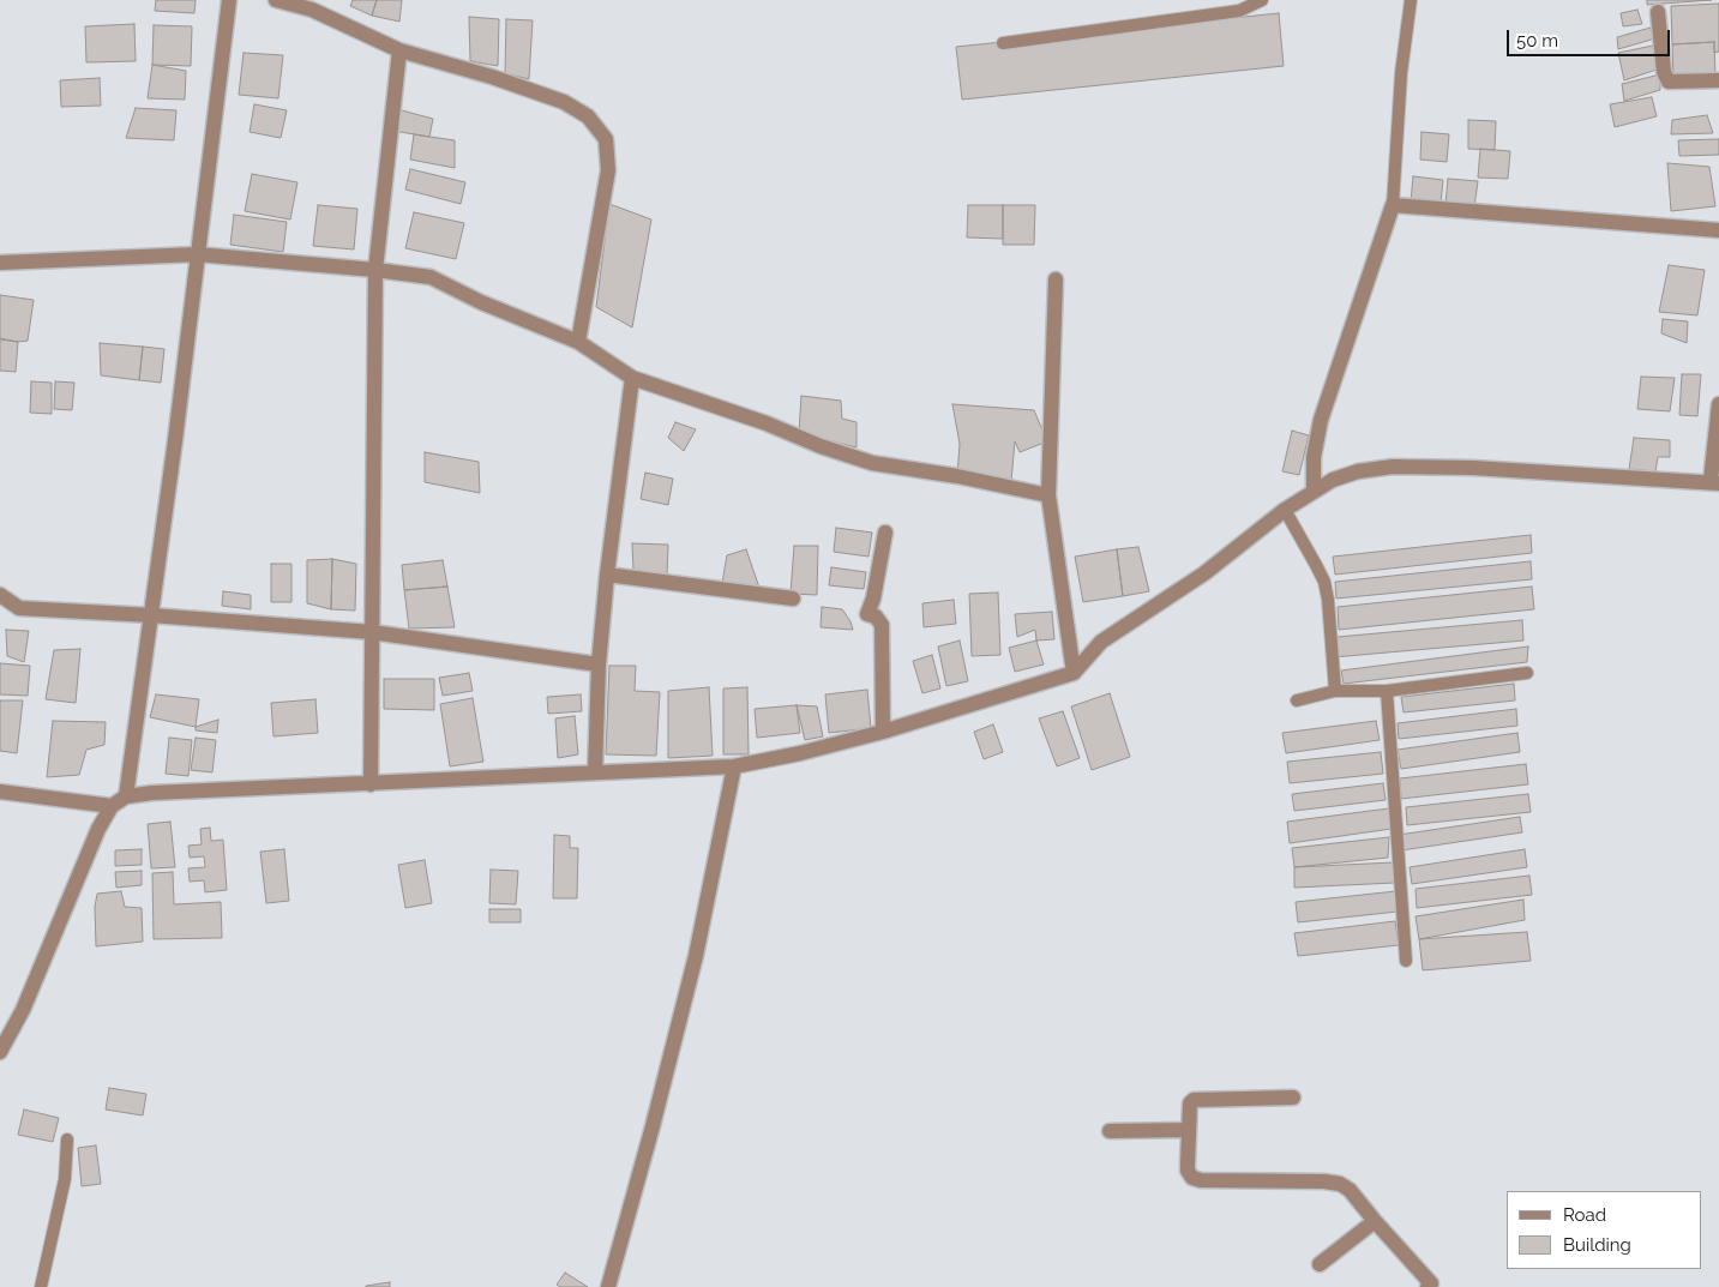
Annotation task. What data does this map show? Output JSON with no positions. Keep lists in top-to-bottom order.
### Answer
{
  "legend": ["Road", "Building"],
  "scale_bar": "50 m"
}
